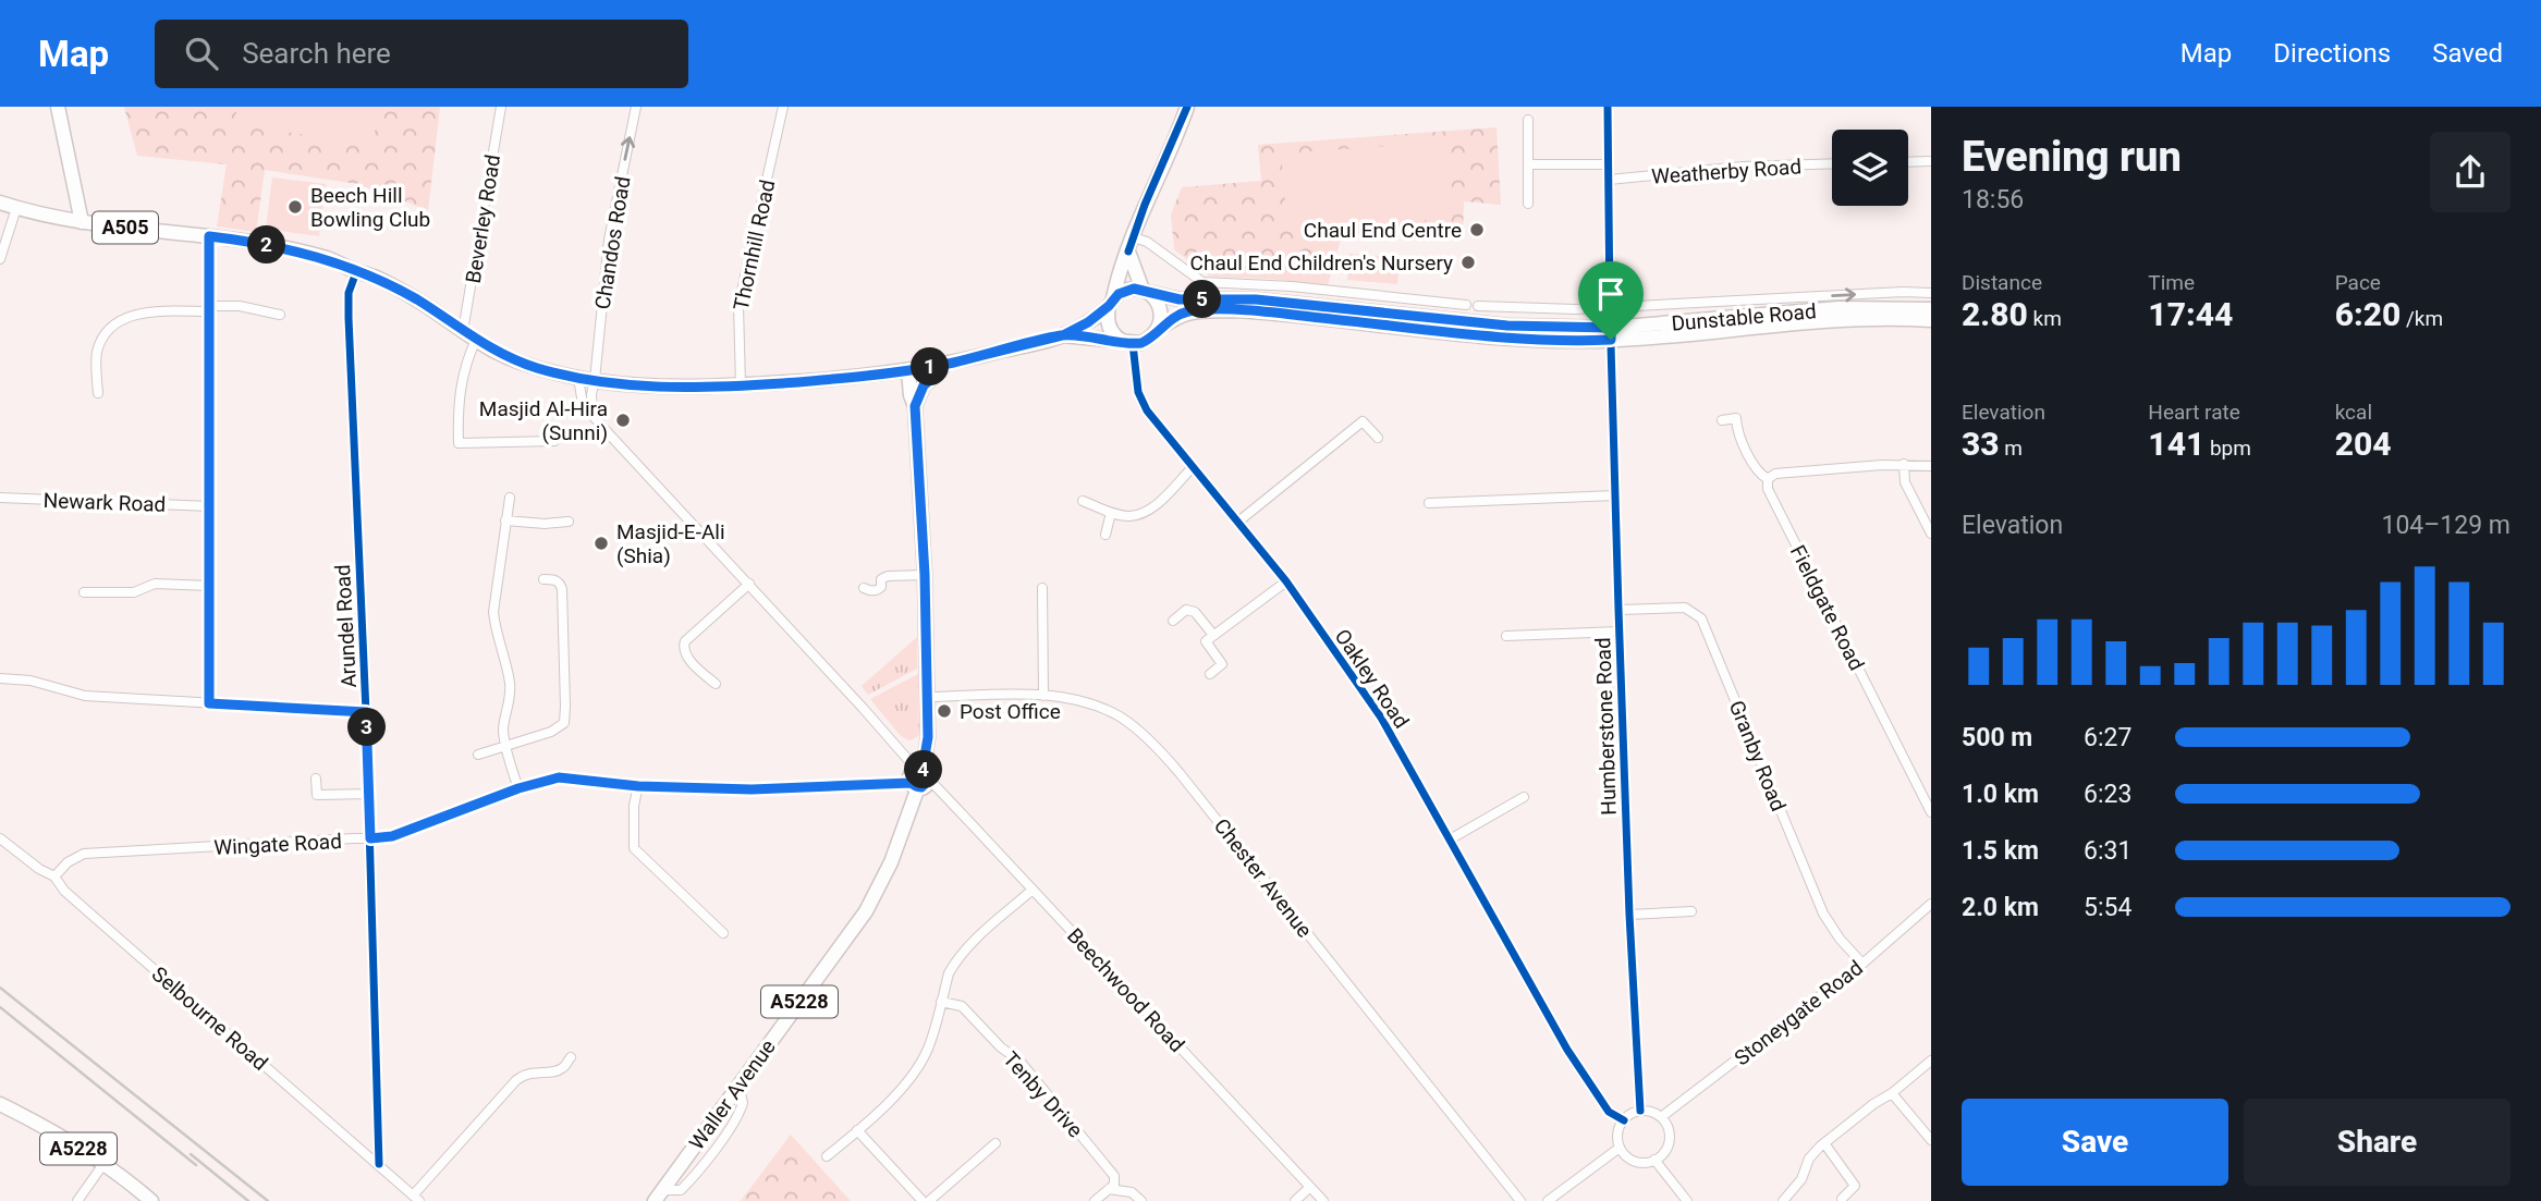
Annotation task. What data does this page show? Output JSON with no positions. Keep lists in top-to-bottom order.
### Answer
{
  "streets": {
    "main road": [
      "A505",
      "Dunstable Road",
      "A5228",
      "Waller Avenue"
    ],
    "street": [
      "Weatherby Road",
      "Beverley Road",
      "Chandos Road",
      "Thornhill Road",
      "Newark Road",
      "Fieldgate Road",
      "Arundel Road",
      "Oakley Road",
      "Humberstone Road",
      "Granby Road",
      "Wingate Road",
      "Chester Avenue",
      "Beechwood Road",
      "Stoneygate Road",
      "Selbourne Road",
      "Tenby Drive"
    ]
  },
  "crossings": [
    ["Weatherby Road", "Humberstone Road"],
    ["Beverley Road", "A505"],
    ["A505", "Chandos Road"],
    ["A505", "Thornhill Road"],
    ["A505", "Dunstable Road"],
    ["A505", "Arundel Road"],
    ["A505", "Oakley Road"],
    ["A505", "Beechwood Road"],
    ["A505", "Waller Avenue"],
    ["Dunstable Road", "Oakley Road"],
    ["Dunstable Road", "Humberstone Road"],
    ["Arundel Road", "Wingate Road"],
    ["Arundel Road", "Selbourne Road"],
    ["Oakley Road", "Humberstone Road"],
    ["Oakley Road", "Stoneygate Road"],
    ["Humberstone Road", "Granby Road"],
    ["Humberstone Road", "Stoneygate Road"],
    ["Granby Road", "Stoneygate Road"],
    ["Wingate Road", "Beechwood Road"],
    ["Wingate Road", "Selbourne Road"],
    ["Wingate Road", "Waller Avenue"],
    ["Chester Avenue", "Waller Avenue"],
    ["Beechwood Road", "Waller Avenue"]
  ],
  "one_way": ["Chandos Road"],
  "places": [
    "Beech Hill Bowling Club",
    "Chaul End Centre",
    "Chaul End Children's Nursery",
    "Masjid Al-Hira (Sunni)",
    "Masjid-E-Ali (Shia)",
    "Post Office"
  ],
  "page": {
    "header": "Map",
    "search": "Search here",
    "nav": ["Map", "Directions", "Saved"],
    "heading": ["Evening run", "18:56"],
    "pins": [
      "2",
      "5",
      "1",
      "3",
      "4"
    ],
    "stats": [
      ["Distance", "2.80 km"],
      ["Time", "17:44"],
      ["Pace", "6:20 /km"],
      ["Elevation", "33 m"],
      ["Heart rate", "141 bpm"],
      ["kcal", "204"]
    ],
    "chart": ["Elevation", "104–129 m"],
    "list": [
      {
        "name": "500 m",
        "note": "6:27"
      },
      {
        "name": "1.0 km",
        "note": "6:23"
      },
      {
        "name": "1.5 km",
        "note": "6:31"
      },
      {
        "name": "2.0 km",
        "note": "5:54"
      }
    ],
    "buttons": ["Save", "Share"]
  }
}
